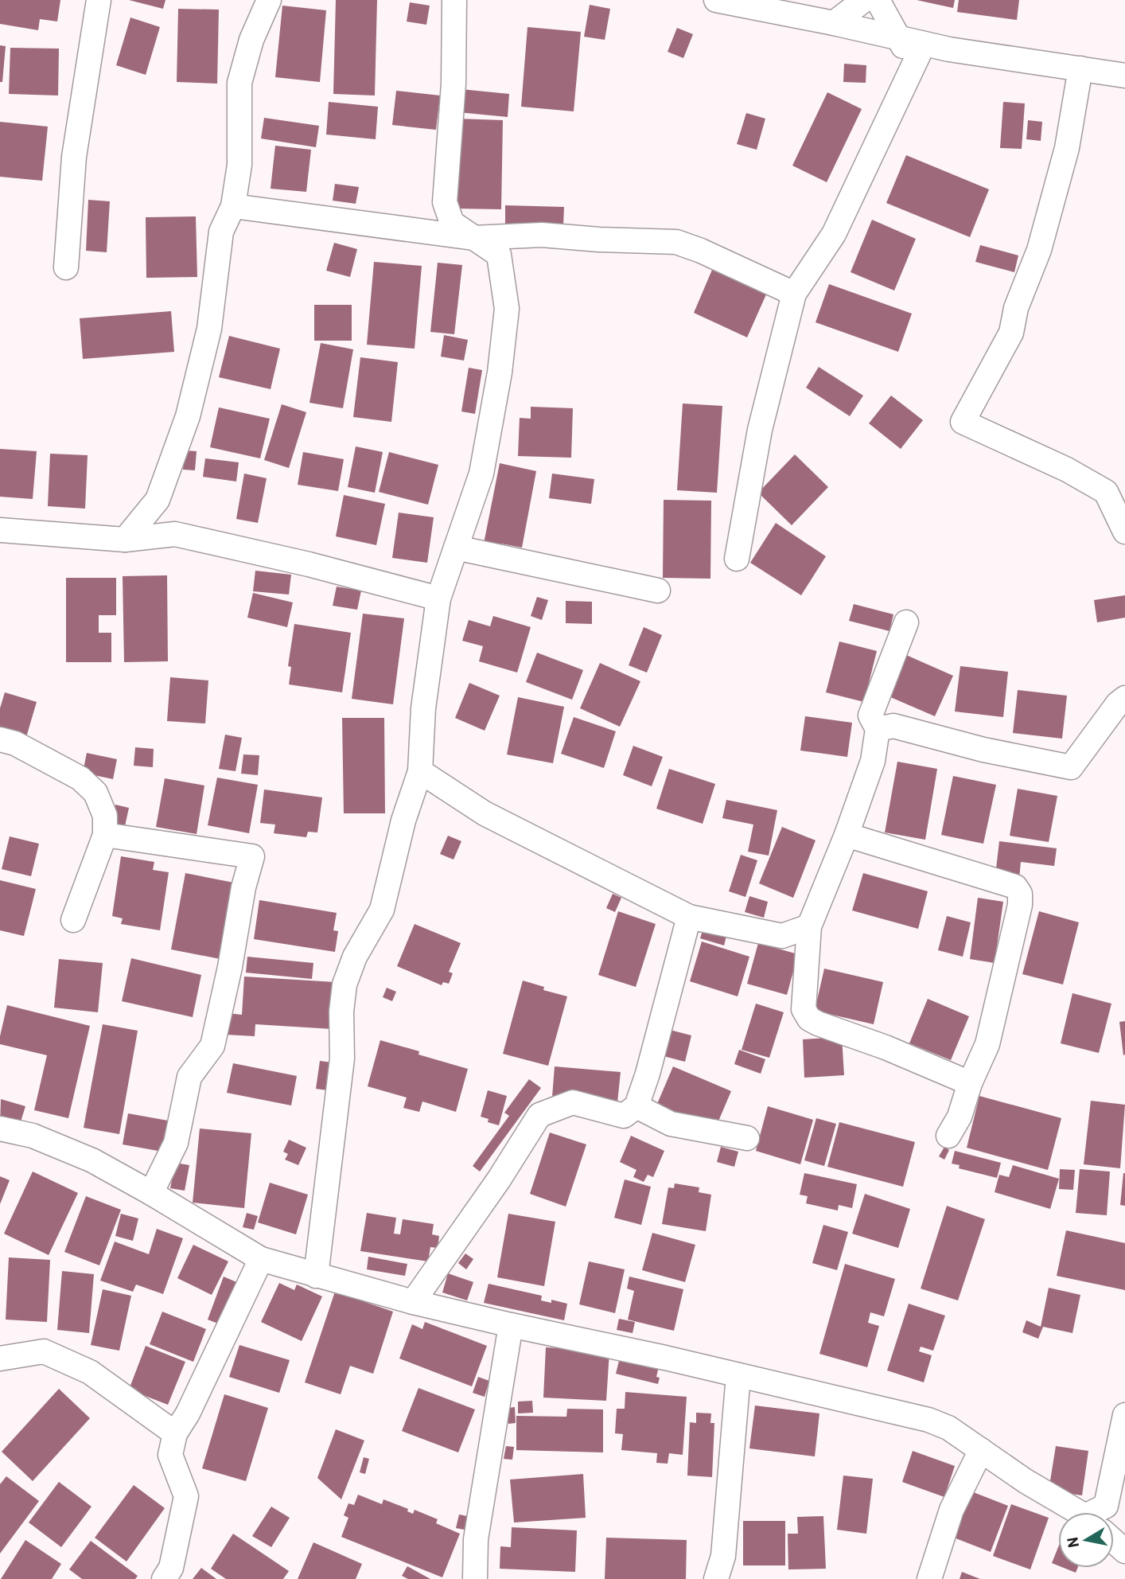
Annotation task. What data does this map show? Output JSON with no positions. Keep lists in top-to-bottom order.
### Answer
{
  "north": "left"
}
